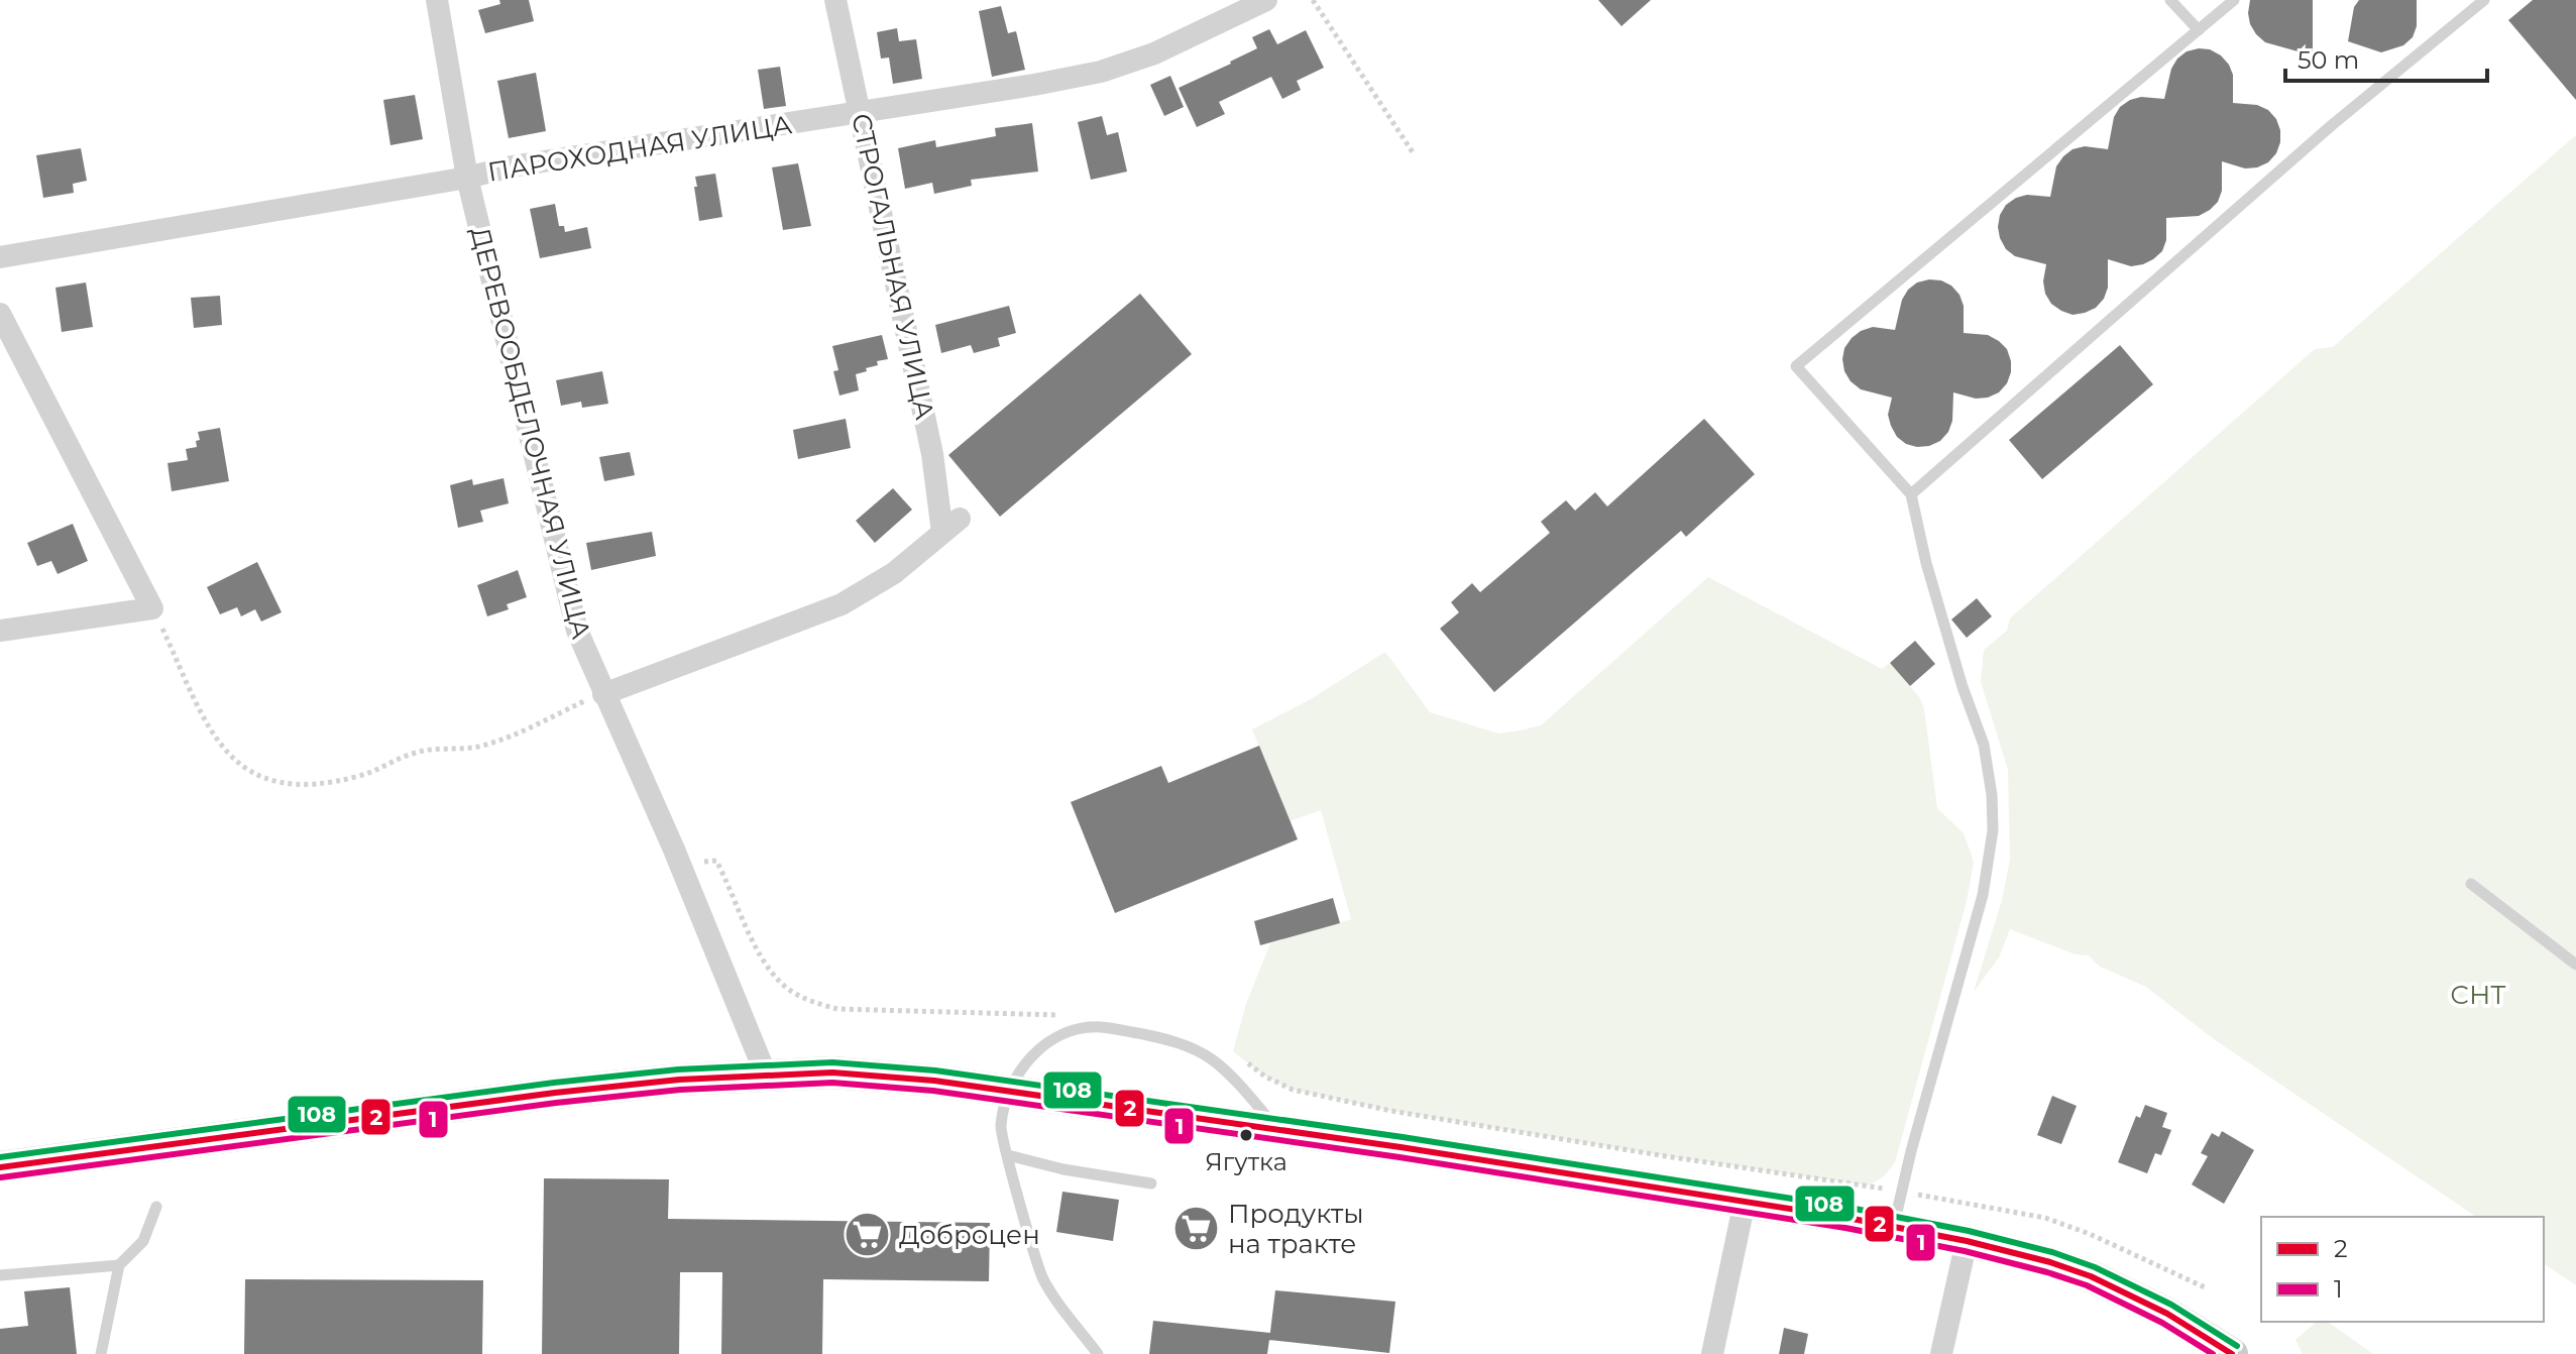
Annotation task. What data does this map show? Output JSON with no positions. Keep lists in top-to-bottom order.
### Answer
{
  "streets": {
    "street": ["ПАРОХОДНАЯ УЛИЦА", "СТРОГАЛЬНАЯ УЛИЦА", "ДЕРЕВООБДЕЛОЧНАЯ УЛИЦА"]
  },
  "crossings": [
    ["ПАРОХОДНАЯ УЛИЦА", "СТРОГАЛЬНАЯ УЛИЦА"],
    ["ПАРОХОДНАЯ УЛИЦА", "ДЕРЕВООБДЕЛОЧНАЯ УЛИЦА"],
    ["СТРОГАЛЬНАЯ УЛИЦА", "ДЕРЕВООБДЕЛОЧНАЯ УЛИЦА"]
  ],
  "parks": ["СНТ"],
  "places": {
    "other": ["Ягутка"],
    "supermarket": ["Продукты на тракте", "Доброцен"]
  },
  "lines": ["transit line 108", "transit line 2", "transit line 1"],
  "legend": ["2", "1"],
  "scale_bar": "50 m"
}
